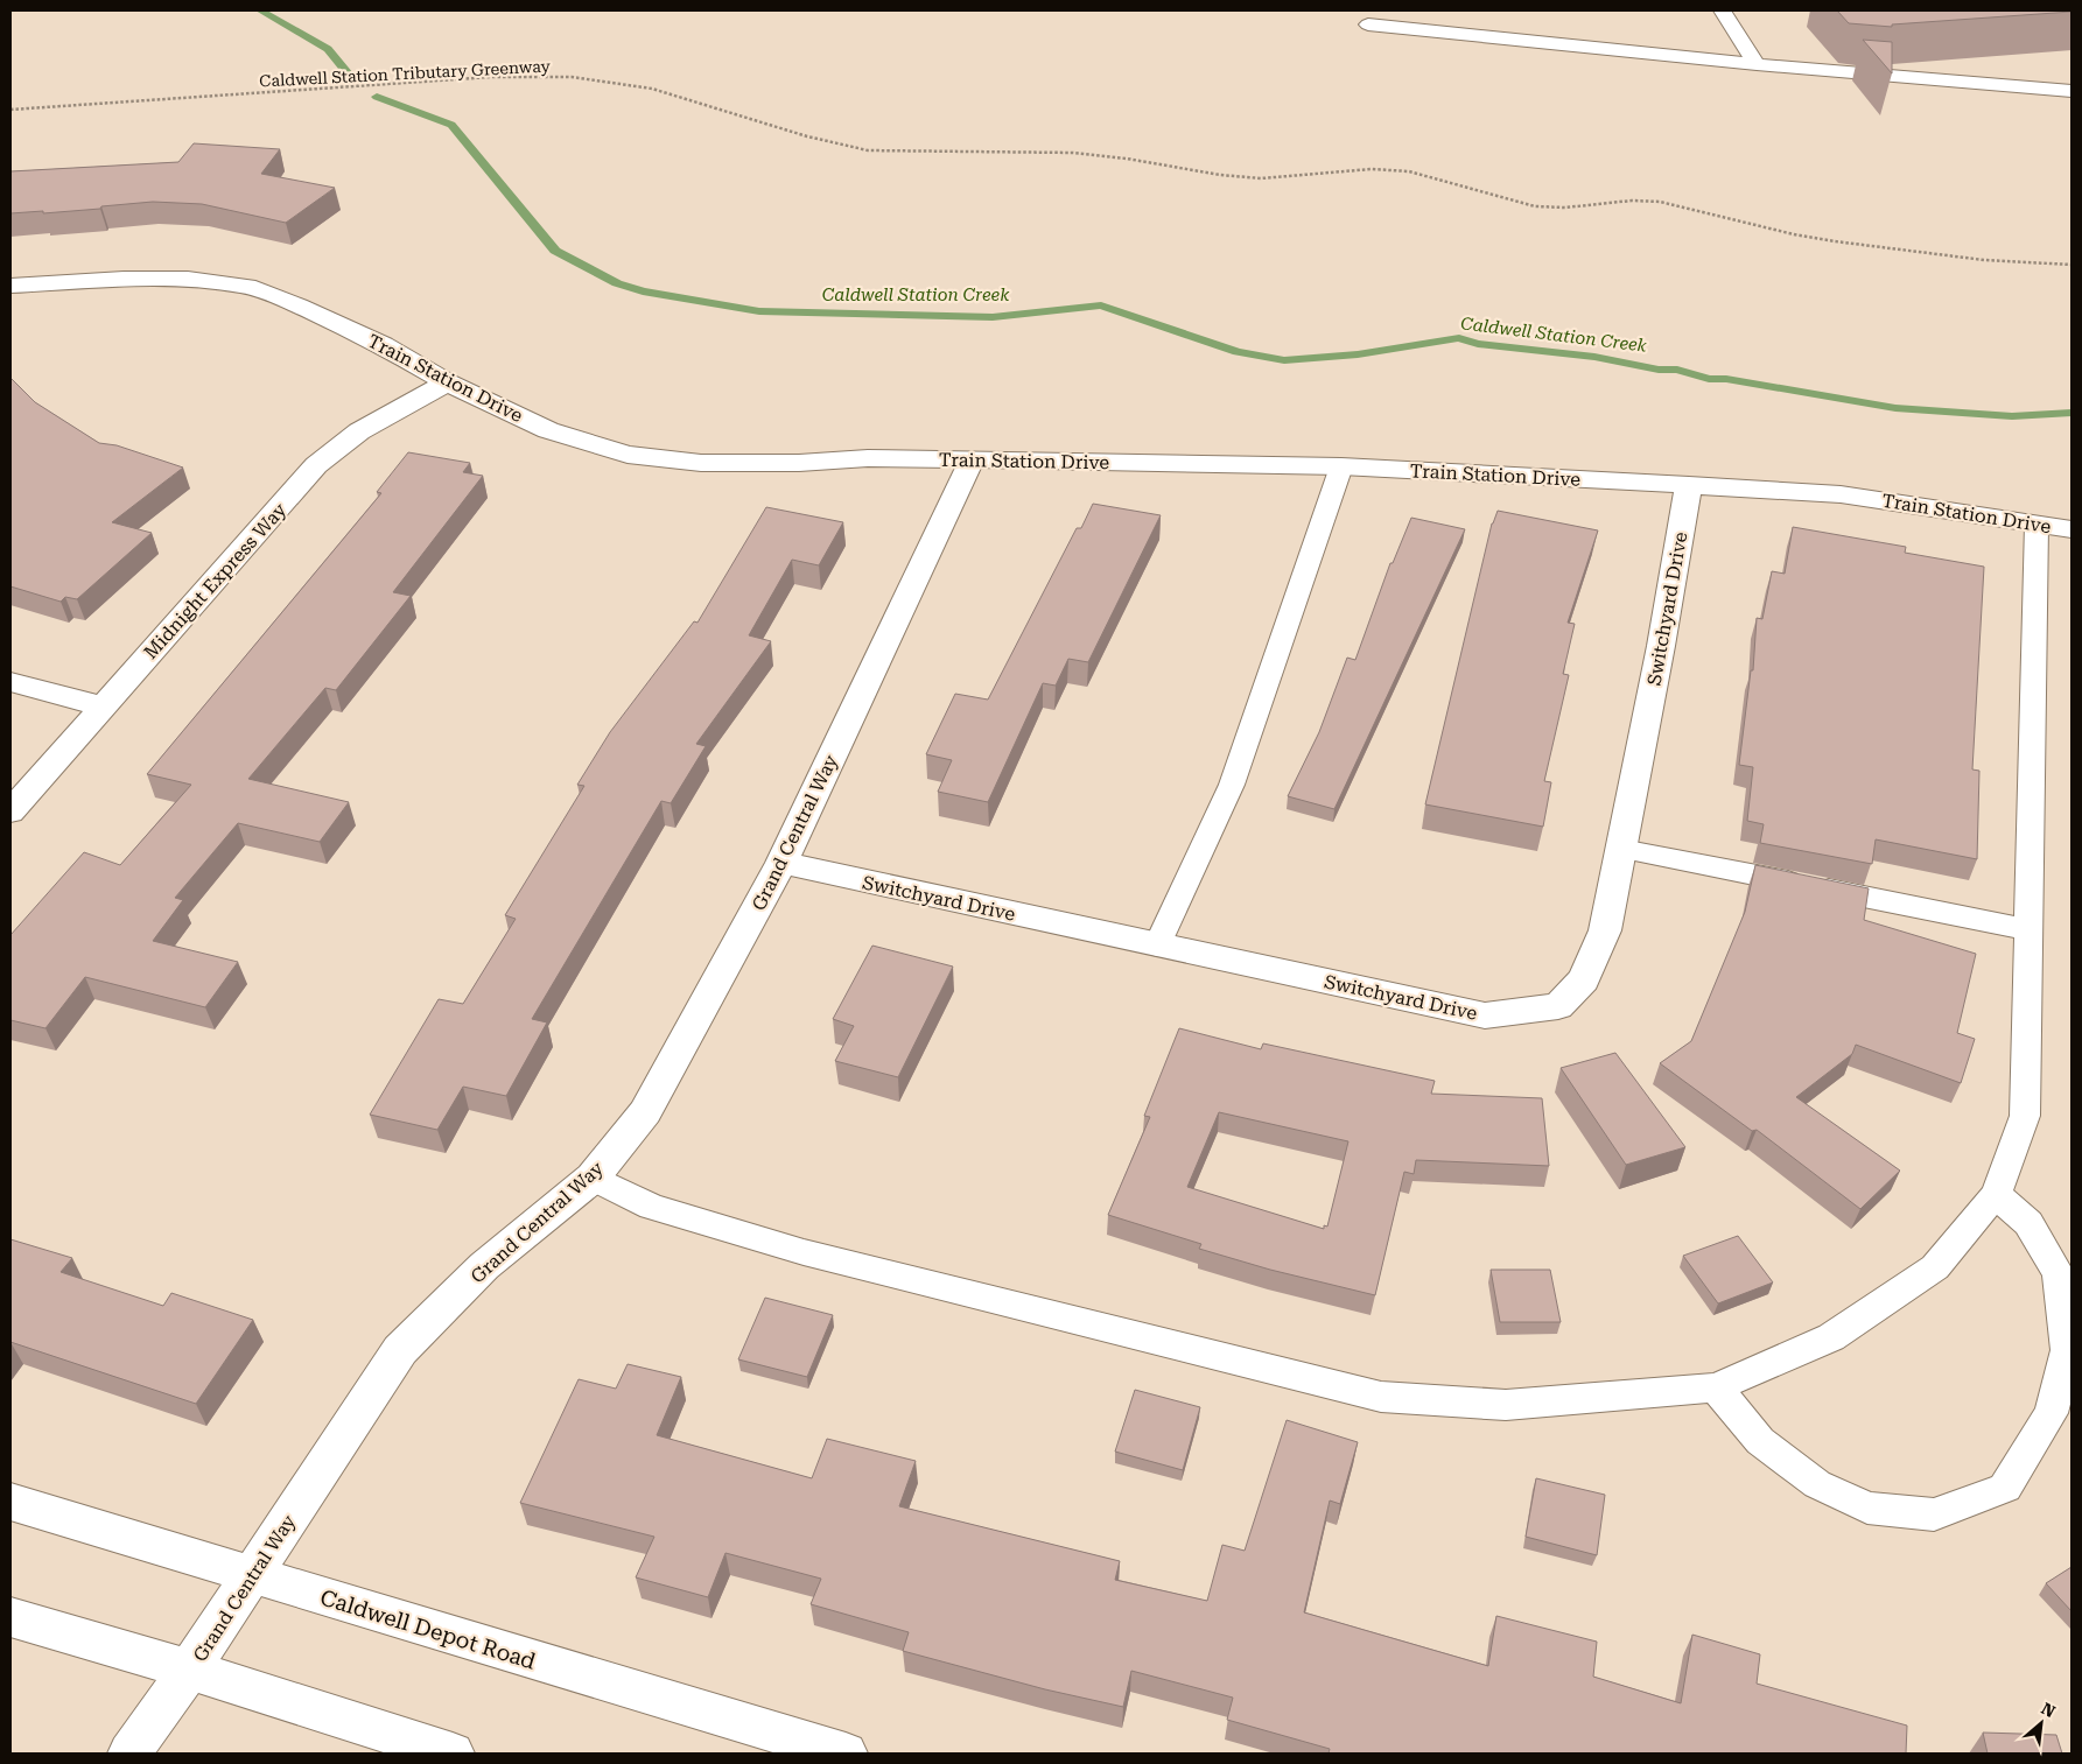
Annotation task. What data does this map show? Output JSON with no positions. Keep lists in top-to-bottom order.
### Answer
{
  "streets": {
    "street": [
      "Train Station Drive",
      "Midnight Express Way",
      "Switchyard Drive",
      "Grand Central Way",
      "Caldwell Depot Road"
    ],
    "path": ["Caldwell Station Tributary Greenway"]
  },
  "crossings": [
    ["Train Station Drive", "Midnight Express Way"],
    ["Train Station Drive", "Switchyard Drive"],
    ["Train Station Drive", "Grand Central Way"],
    ["Switchyard Drive", "Grand Central Way"],
    ["Grand Central Way", "Caldwell Depot Road"]
  ],
  "water": ["Caldwell Station Creek"],
  "north": "top right"
}
